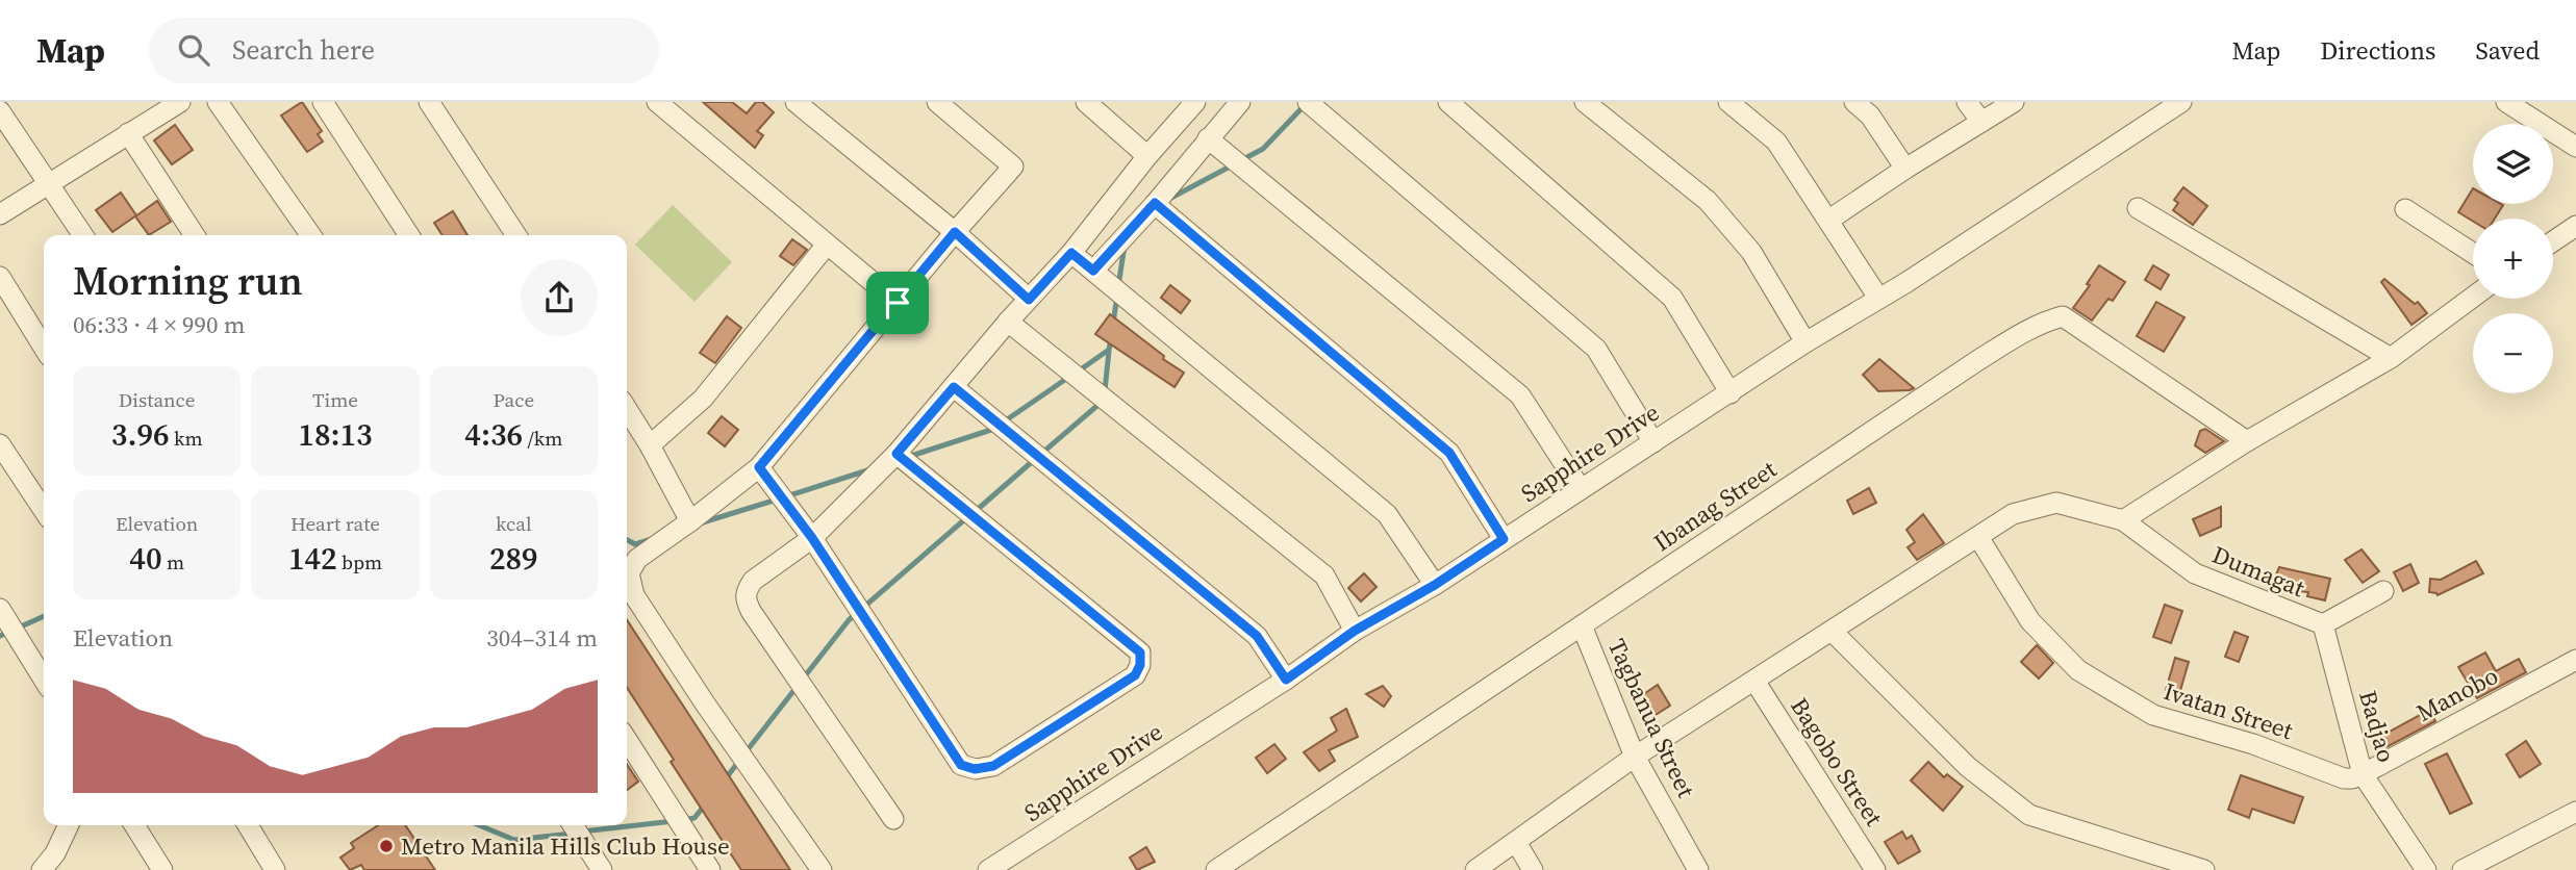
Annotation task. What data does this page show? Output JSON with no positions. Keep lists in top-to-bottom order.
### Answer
{
  "streets": {
    "street": [
      "Sapphire Drive",
      "Ibanag Street",
      "Dumagat",
      "Manobo",
      "Ivatan Street",
      "Tagbanua Street",
      "Badjao",
      "Bagobo Street"
    ]
  },
  "crossings": [
    ["Ibanag Street", "Tagbanua Street"],
    ["Dumagat", "Badjao"],
    ["Manobo", "Ivatan Street"],
    ["Manobo", "Badjao"],
    ["Ivatan Street", "Badjao"]
  ],
  "places": ["Metro Manila Hills Club House"],
  "page": {
    "header": "Map",
    "search": "Search here",
    "nav": ["Map", "Directions", "Saved"],
    "map_buttons": ["+", "−"],
    "heading": ["Morning run", "06:33 · 4 × 990 m"],
    "stats": [
      ["Distance", "3.96 km"],
      ["Time", "18:13"],
      ["Pace", "4:36 /km"],
      ["Elevation", "40 m"],
      ["Heart rate", "142 bpm"],
      ["kcal", "289"]
    ],
    "chart": ["Elevation", "304–314 m"]
  }
}
